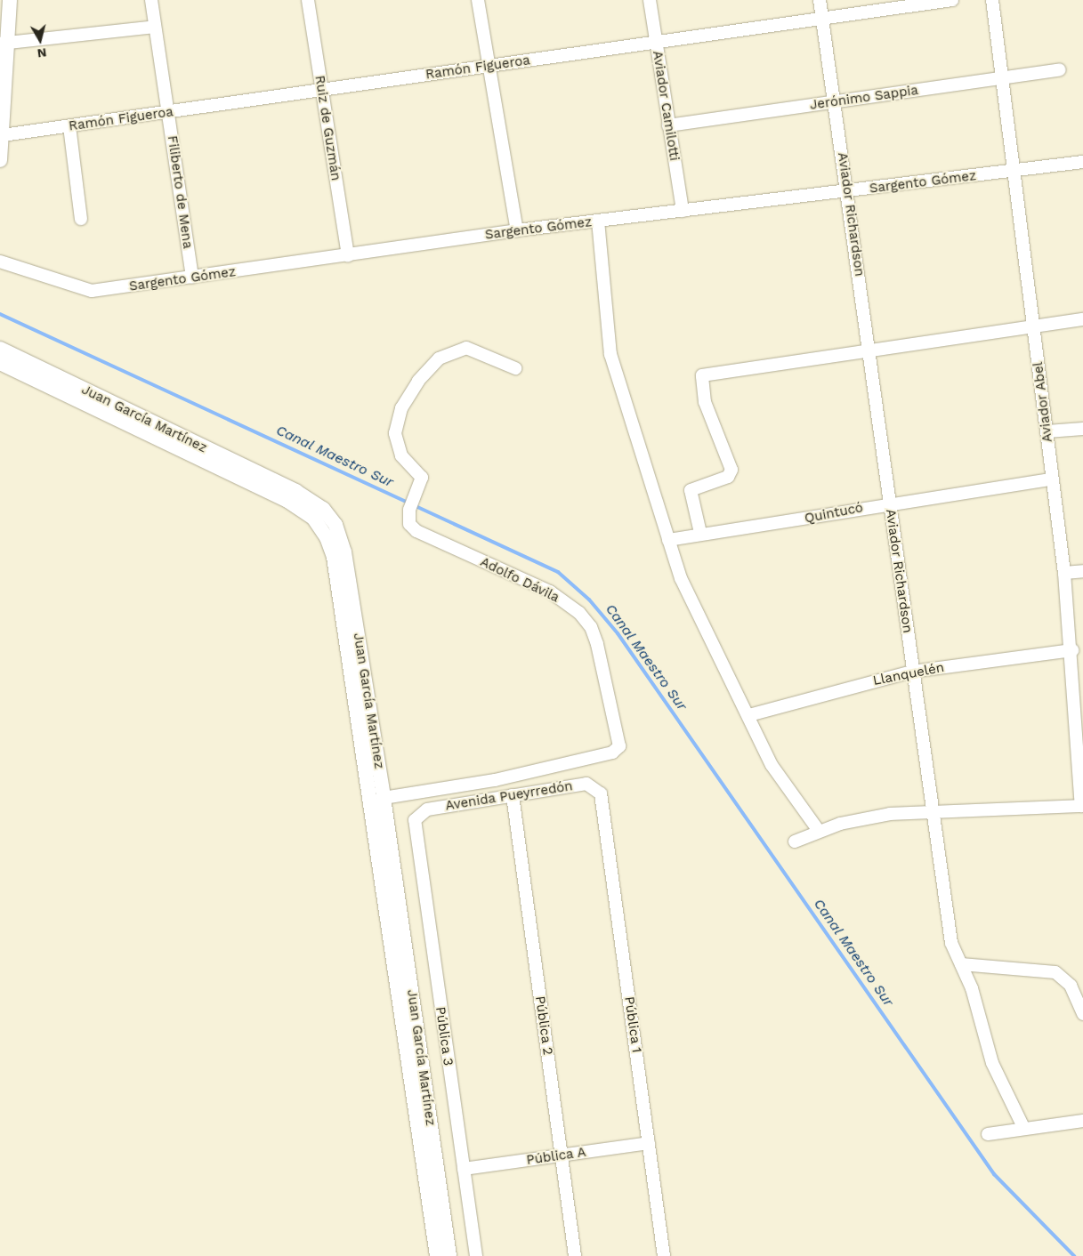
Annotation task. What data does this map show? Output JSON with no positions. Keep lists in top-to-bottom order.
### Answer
{
  "streets": {
    "main road": ["Juan García Martínez"],
    "street": [
      "Ramón Figueroa",
      "Jerónimo Sappia",
      "Aviador Camilotti",
      "Ruiz de Guzmán",
      "Sargento Gómez",
      "Filiberto de Mena",
      "Aviador Richardson",
      "Aviador Abel",
      "Quintucó",
      "Adolfo Dávila",
      "Llanquelén",
      "Avenida Pueyrredón",
      "Pública 1",
      "Pública 2",
      "Pública 3",
      "Pública A"
    ]
  },
  "crossings": [
    ["Ramón Figueroa", "Aviador Camilotti"],
    ["Ramón Figueroa", "Ruiz de Guzmán"],
    ["Ramón Figueroa", "Filiberto de Mena"],
    ["Ramón Figueroa", "Aviador Richardson"],
    ["Jerónimo Sappia", "Aviador Camilotti"],
    ["Jerónimo Sappia", "Aviador Richardson"],
    ["Jerónimo Sappia", "Aviador Abel"],
    ["Aviador Camilotti", "Sargento Gómez"],
    ["Ruiz de Guzmán", "Sargento Gómez"],
    ["Sargento Gómez", "Filiberto de Mena"],
    ["Sargento Gómez", "Aviador Richardson"],
    ["Sargento Gómez", "Aviador Abel"],
    ["Aviador Richardson", "Quintucó"],
    ["Aviador Richardson", "Llanquelén"],
    ["Aviador Abel", "Quintucó"],
    ["Aviador Abel", "Llanquelén"],
    ["Juan García Martínez", "Adolfo Dávila"],
    ["Avenida Pueyrredón", "Pública 1"],
    ["Avenida Pueyrredón", "Pública 2"],
    ["Avenida Pueyrredón", "Pública 3"],
    ["Pública 1", "Pública A"],
    ["Pública 2", "Pública A"],
    ["Pública 3", "Pública A"]
  ],
  "water": ["Canal Maestro Sur"],
  "north": "bottom"
}
